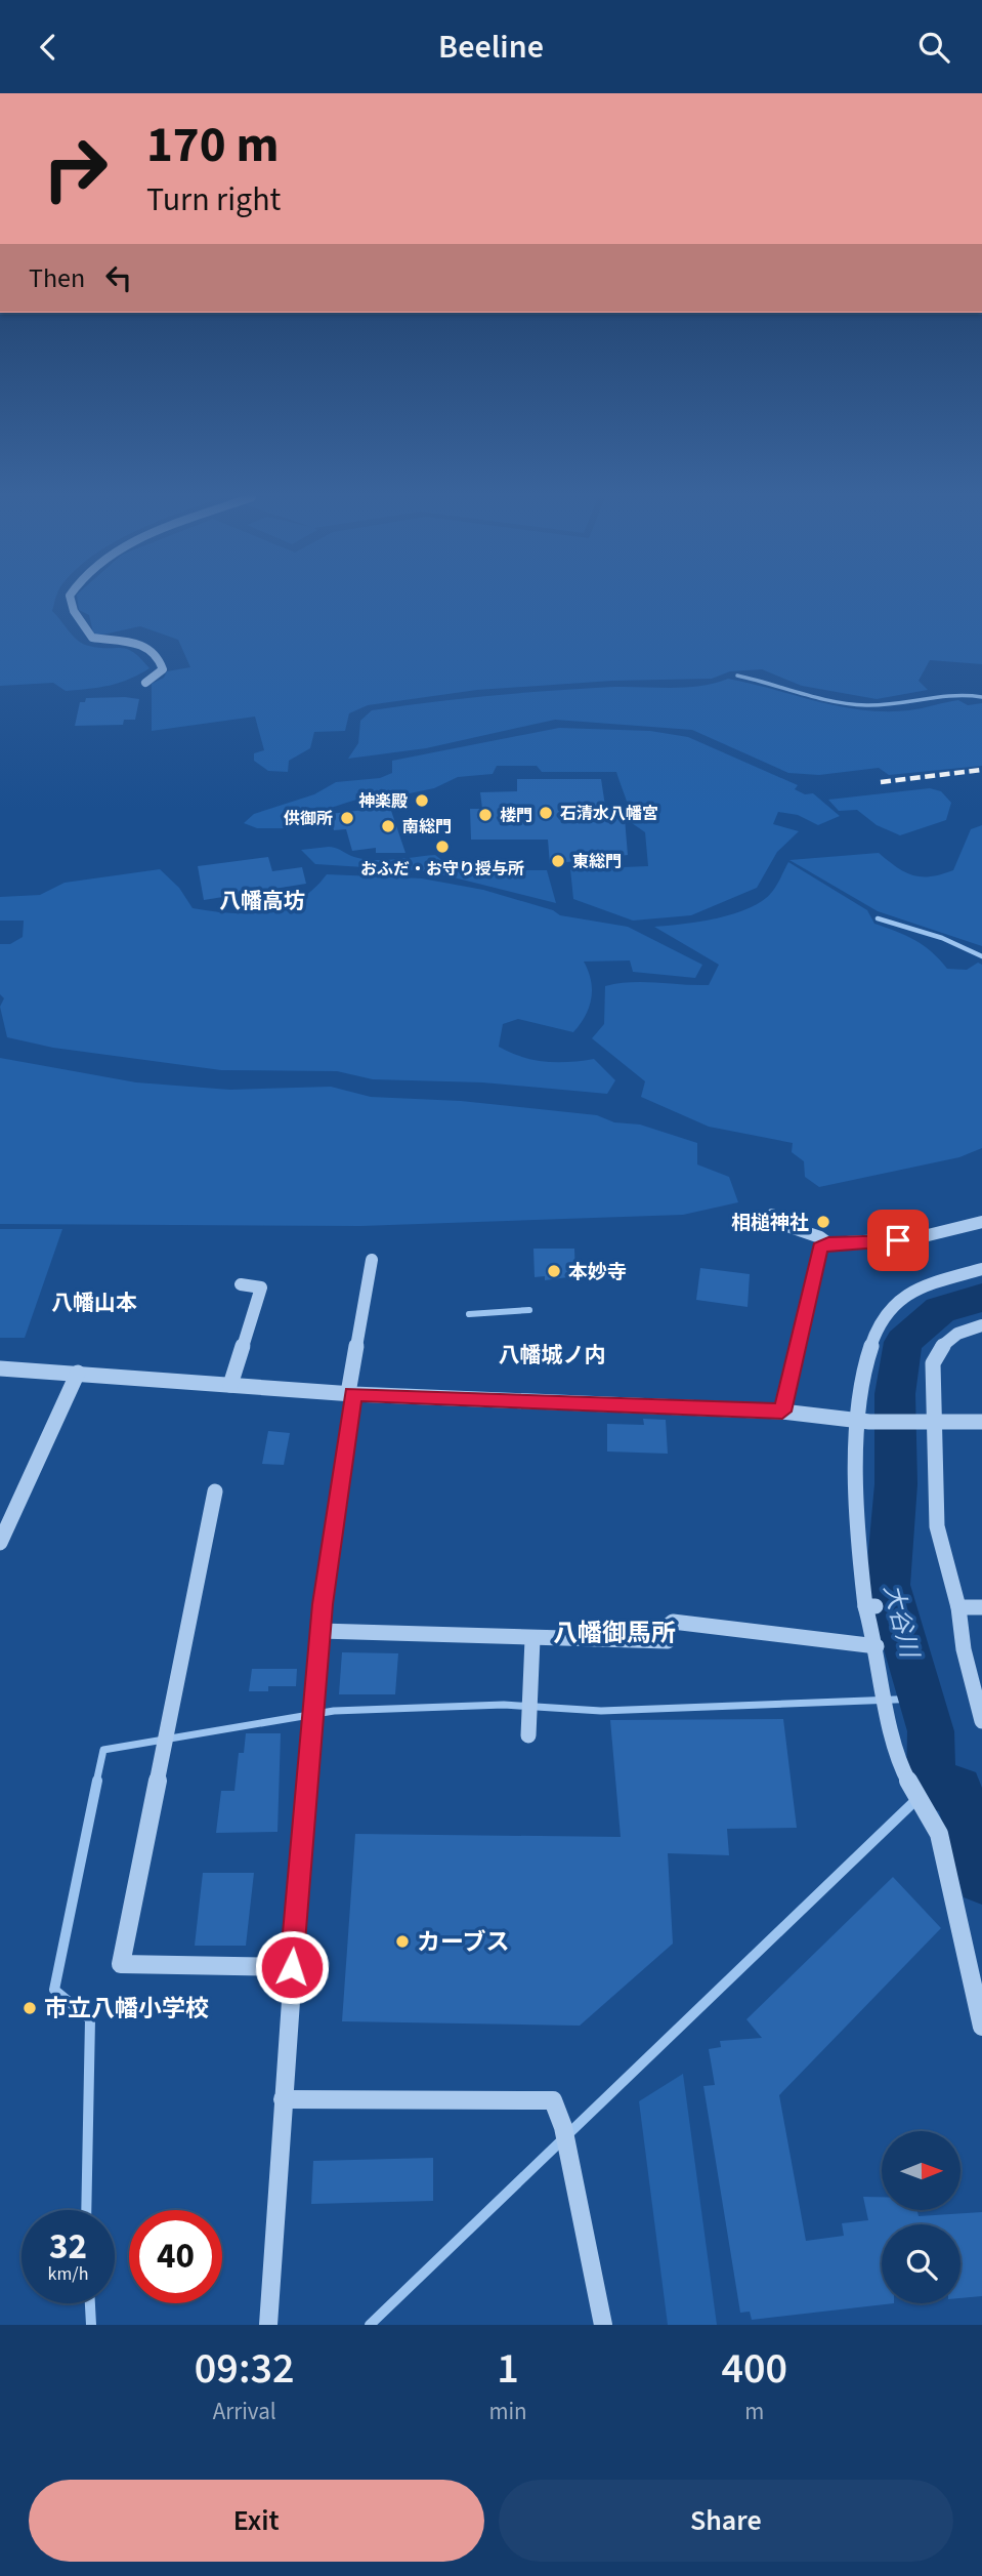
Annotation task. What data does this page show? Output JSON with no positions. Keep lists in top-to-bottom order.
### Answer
{
  "districts": [
    "八幡高坊",
    "八幡山本",
    "八幡城ノ内",
    "八幡御馬所"
  ],
  "water": ["大谷川"],
  "places": [
    "神楽殿",
    "石清水八幡宮",
    "楼門",
    "供御所",
    "南総門",
    "おふだ・お守り授与所",
    "東総門",
    "相槌神社",
    "本妙寺",
    "カーブス",
    "市立八幡小学校"
  ],
  "north": "right",
  "page": {
    "header": "Beeline",
    "turn": ["170 m", "Turn right"],
    "then": "Then",
    "speed": "32 km/h",
    "limit": "40",
    "eta": [
      "09:32",
      "Arrival",
      "1",
      "min",
      "400",
      "m"
    ],
    "buttons": ["Exit", "Share"]
  }
}
